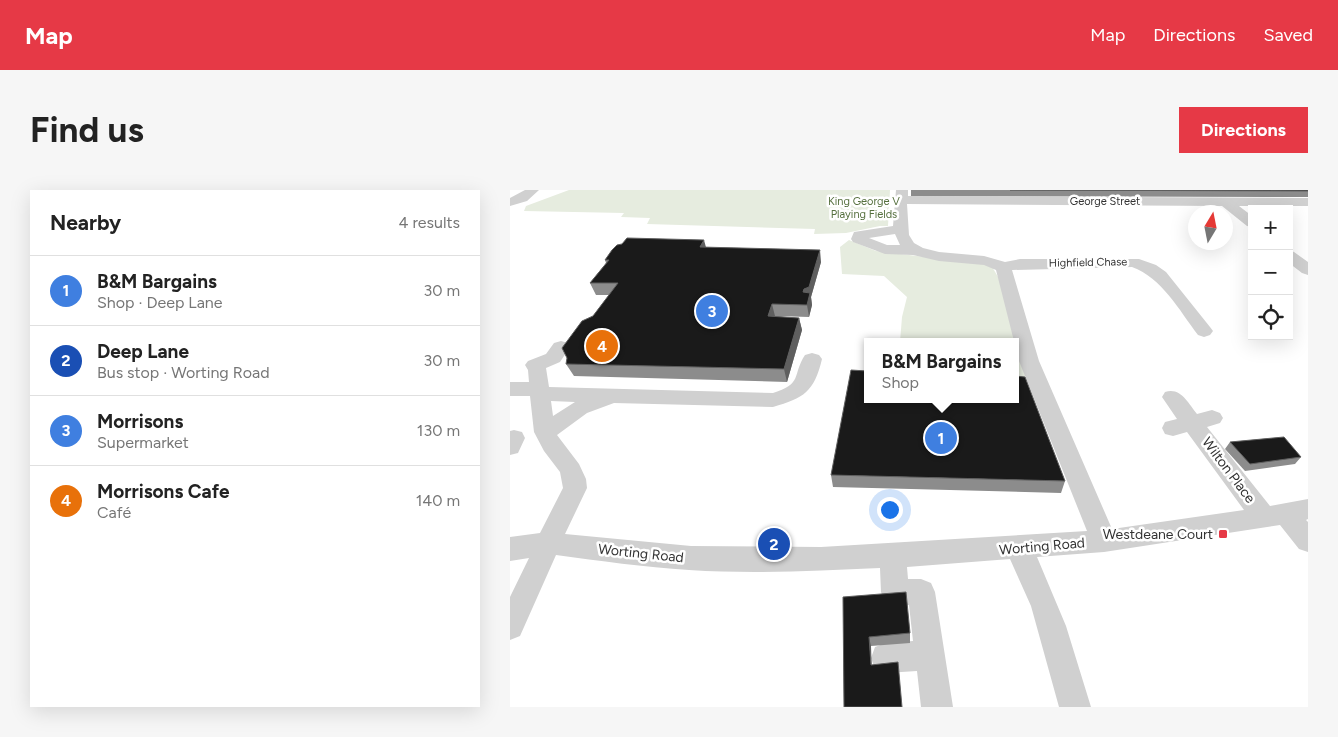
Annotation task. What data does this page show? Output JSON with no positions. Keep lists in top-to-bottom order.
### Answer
{
  "streets": {
    "street": [
      "George Street",
      "Highfield Chase",
      "Wilton Place",
      "Worting Road"
    ]
  },
  "crossings": [
    ["Wilton Place", "Worting Road"]
  ],
  "parks": ["King George V Playing Fields"],
  "places": {
    "transit": ["Westdeane Court"]
  },
  "north": "top",
  "page": {
    "header": "Map",
    "nav": ["Map", "Directions", "Saved"],
    "buttons": "Directions",
    "title": "Find us",
    "heading": ["Nearby", "4 results"],
    "map_buttons": ["+", "−"],
    "list": [
      {
        "mark": "1",
        "name": "B&M Bargains",
        "note": "Shop · Deep Lane",
        "value": "30 m"
      },
      {
        "mark": "2",
        "name": "Deep Lane",
        "note": "Bus stop · Worting Road",
        "value": "30 m"
      },
      {
        "mark": "3",
        "name": "Morrisons",
        "note": "Supermarket",
        "value": "130 m"
      },
      {
        "mark": "4",
        "name": "Morrisons Cafe",
        "note": "Café",
        "value": "140 m"
      }
    ],
    "pins": [
      "3",
      "4",
      "1",
      "2"
    ],
    "popup": ["B&M Bargains", "Shop"]
  }
}
